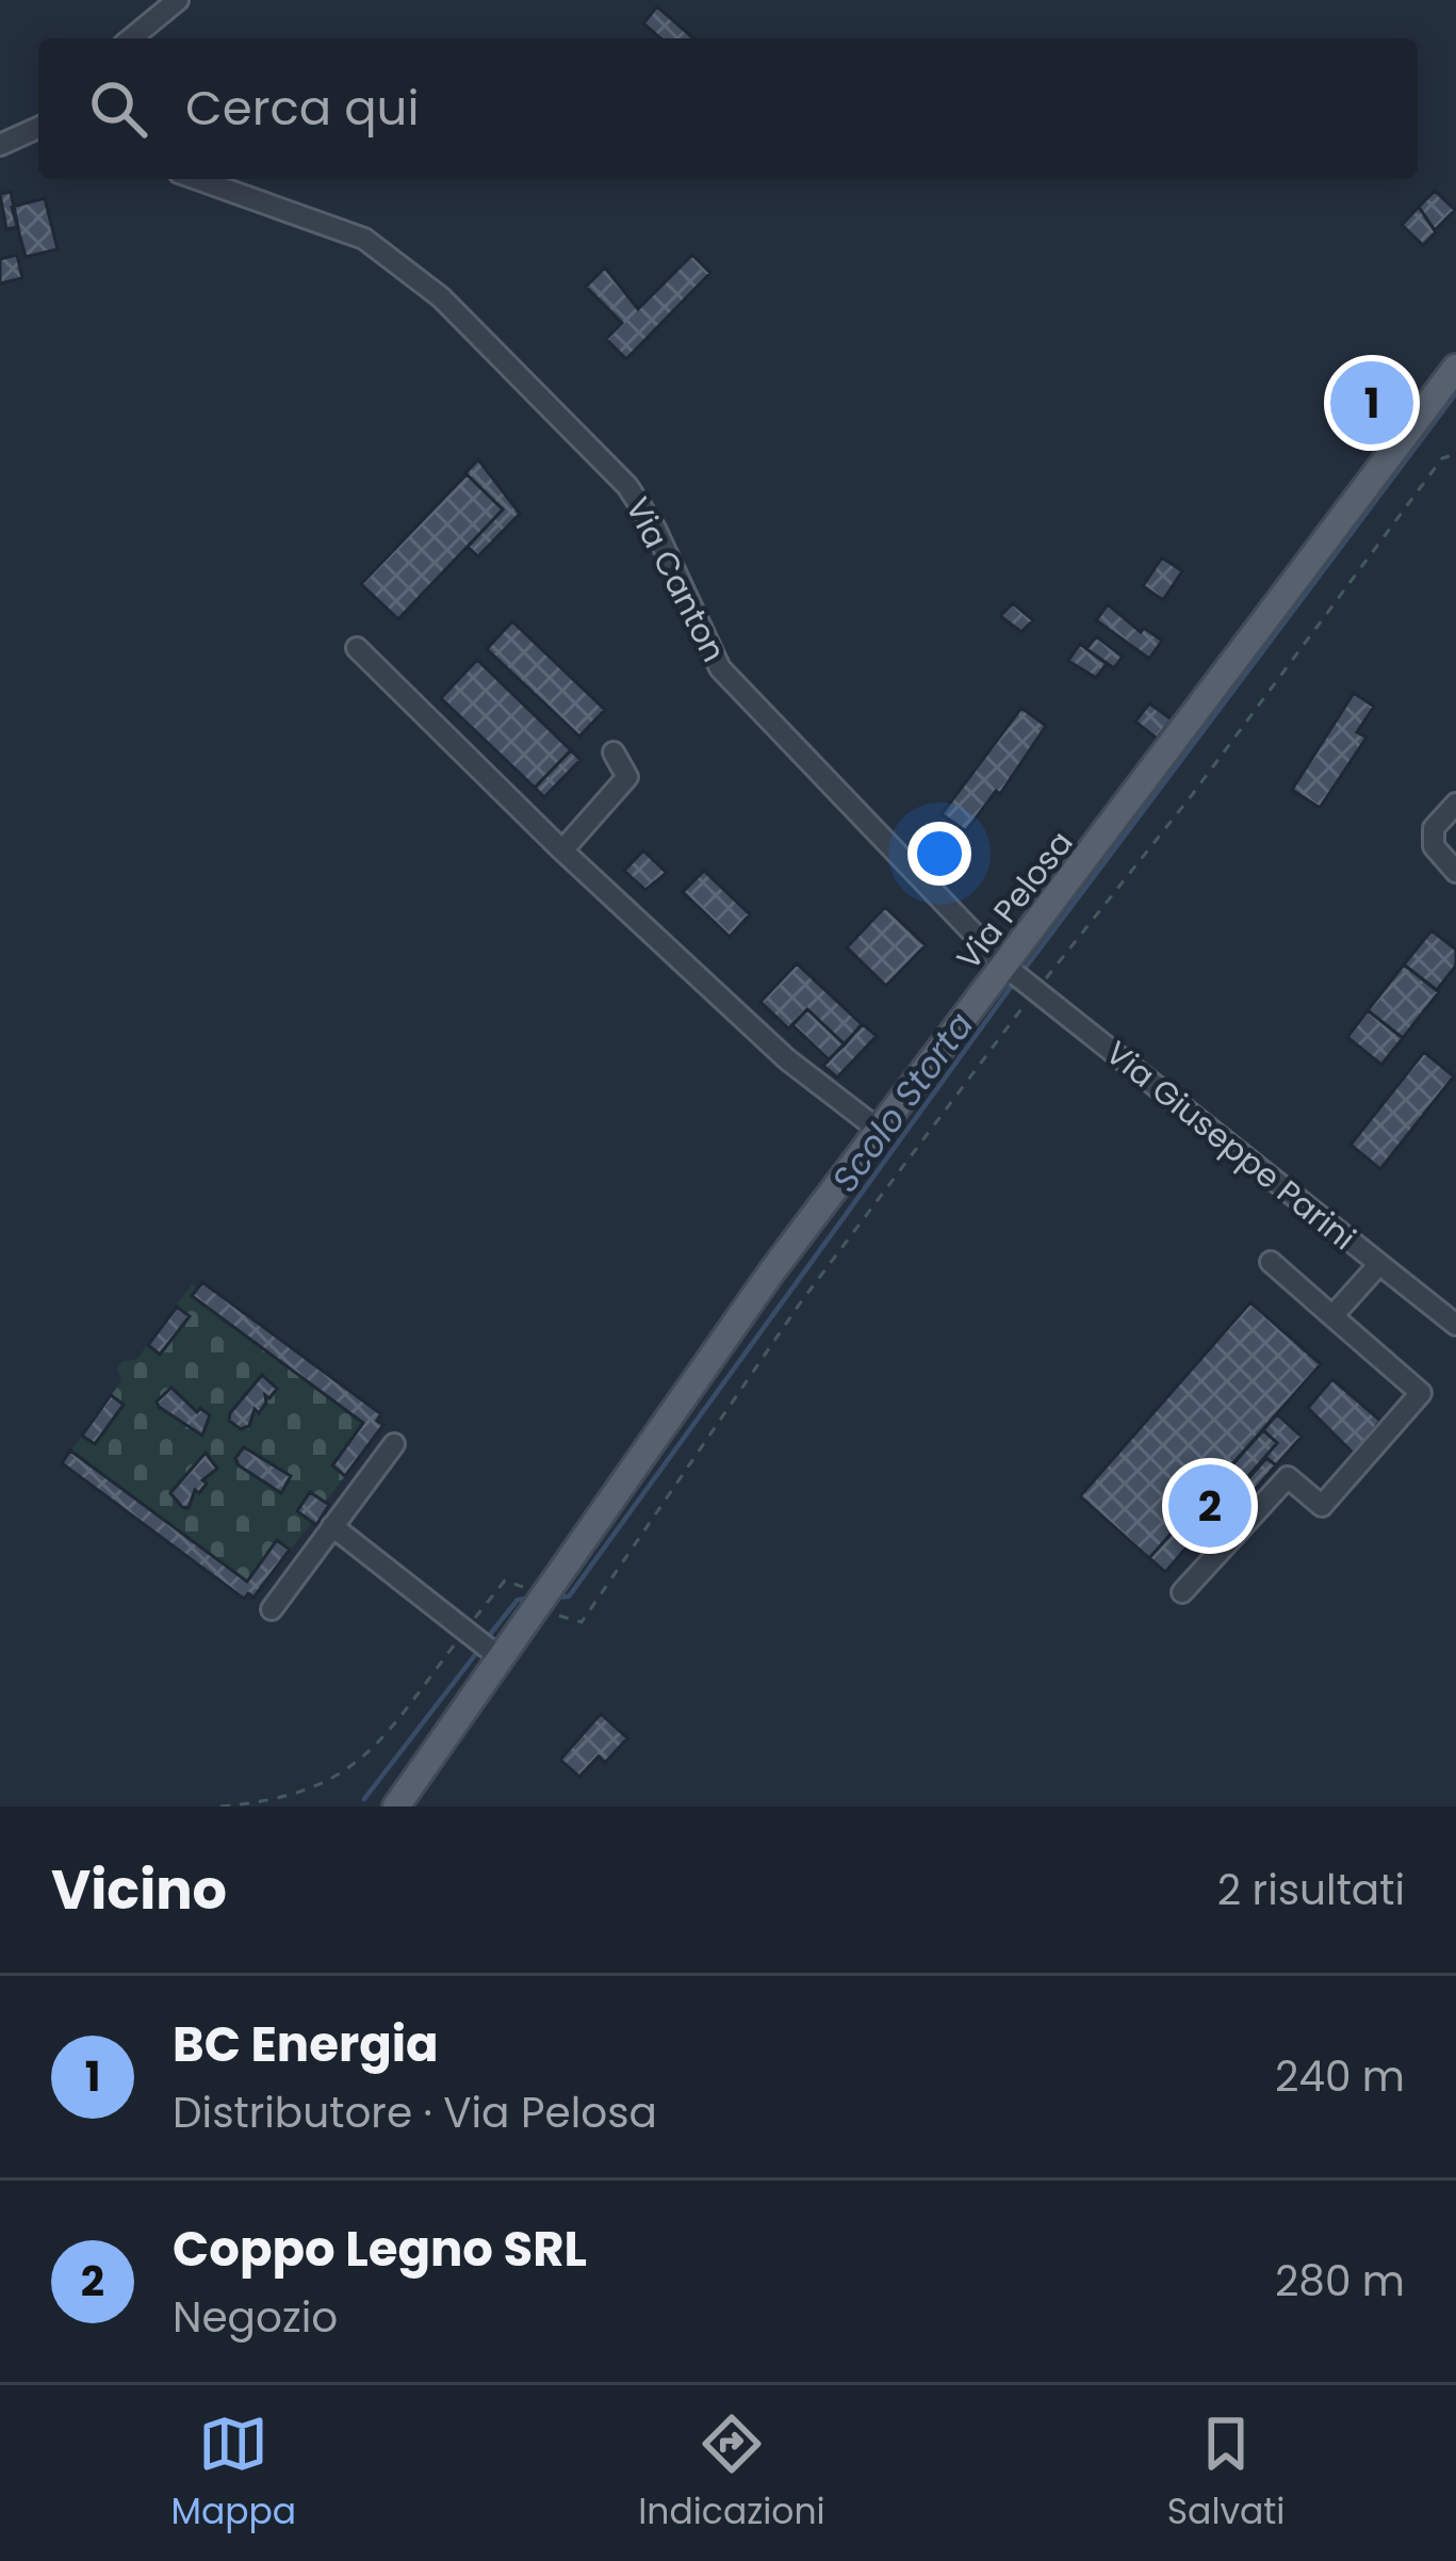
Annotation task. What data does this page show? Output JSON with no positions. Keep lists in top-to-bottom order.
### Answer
{
  "streets": {
    "main road": ["Via Pelosa"],
    "street": ["Via Canton", "Via Giuseppe Parini"]
  },
  "crossings": [
    ["Via Canton", "Via Pelosa"],
    ["Via Canton", "Via Giuseppe Parini"],
    ["Via Pelosa", "Via Giuseppe Parini"]
  ],
  "water": ["Scolo Storta"],
  "page": {
    "search": "Cerca qui",
    "pins": ["1", "2"],
    "heading": ["Vicino", "2 risultati"],
    "list": [
      {
        "mark": "1",
        "name": "BC Energia",
        "note": "Distributore · Via Pelosa",
        "value": "240 m"
      },
      {
        "mark": "2",
        "name": "Coppo Legno SRL",
        "note": "Negozio",
        "value": "280 m"
      }
    ],
    "nav": ["Mappa", "Indicazioni", "Salvati"]
  }
}
